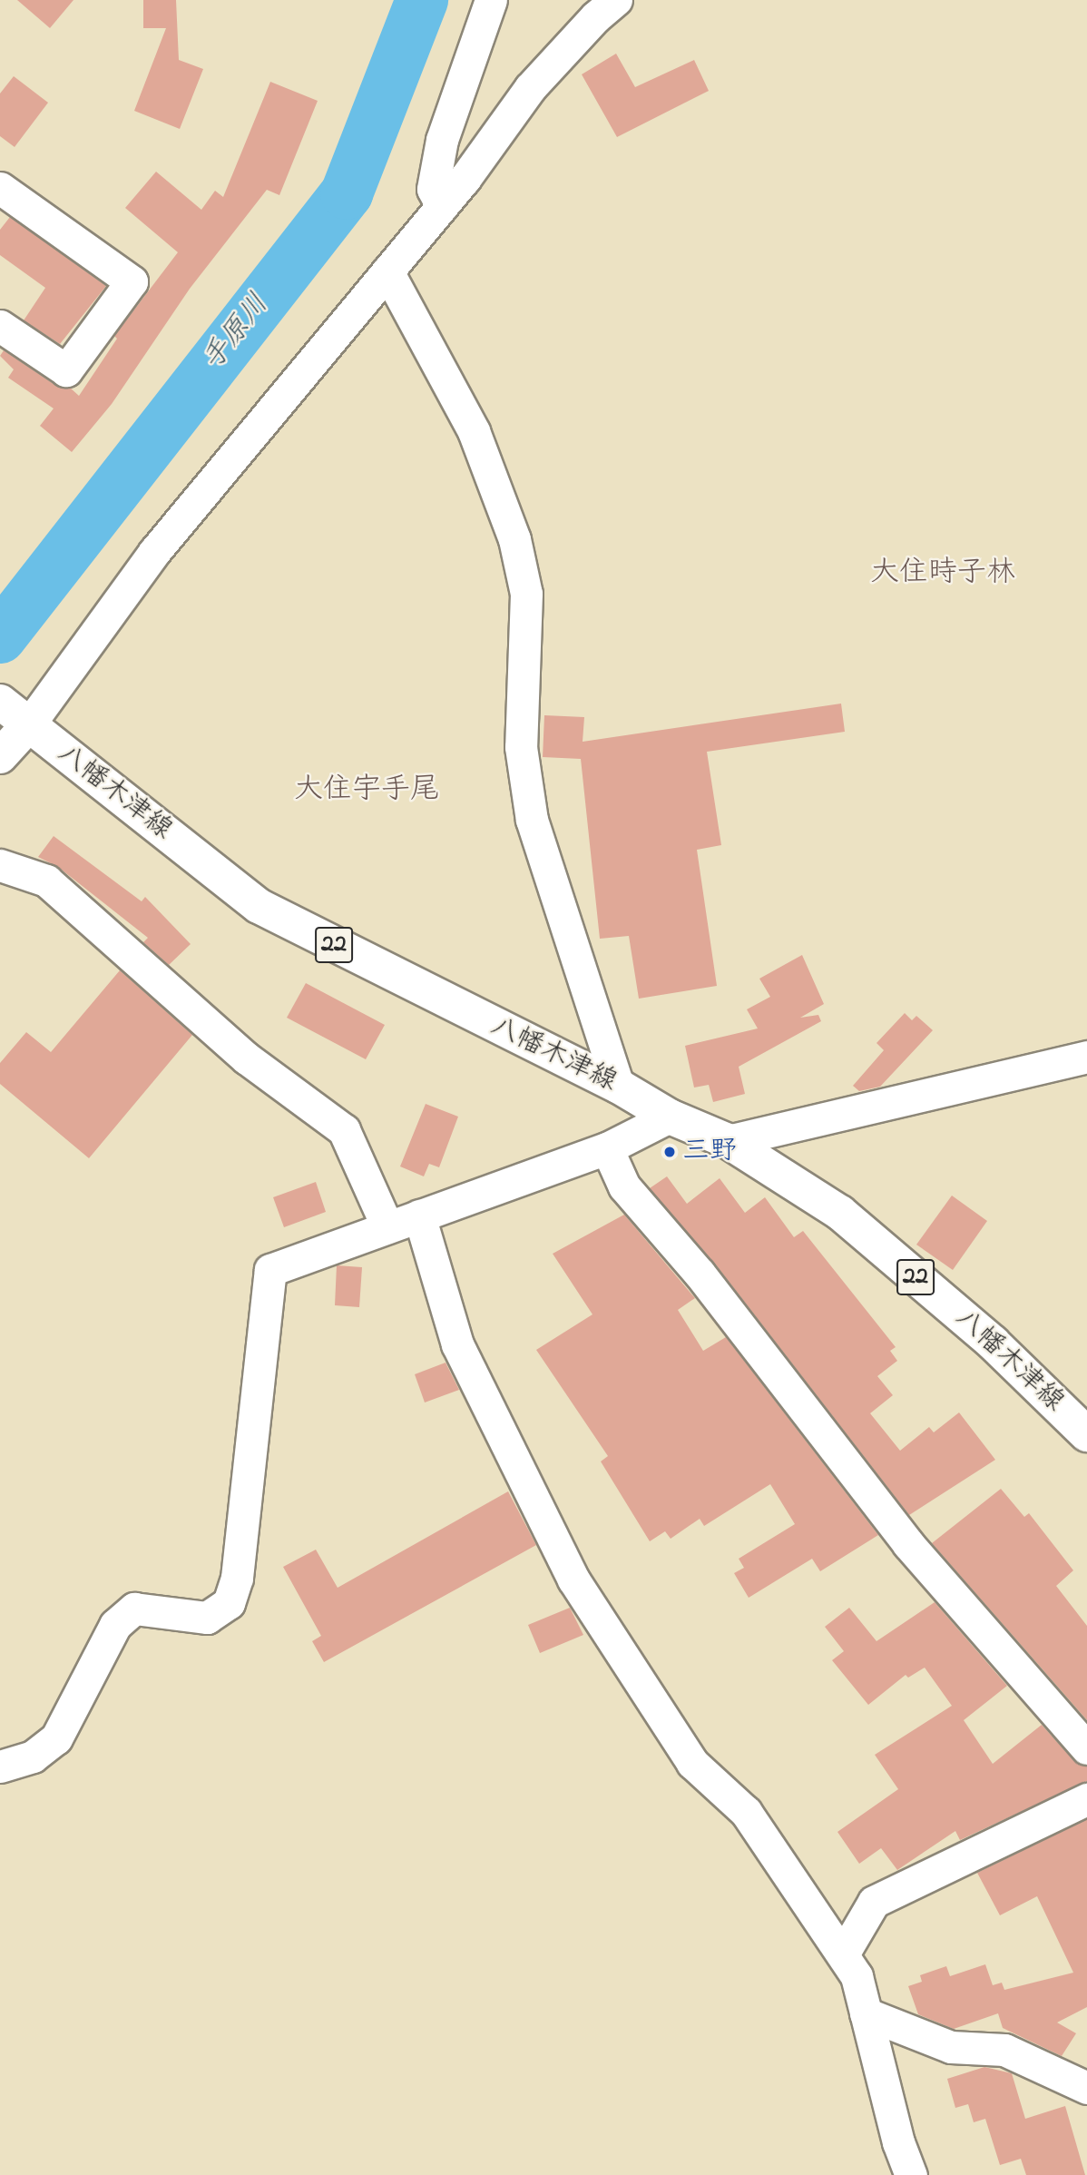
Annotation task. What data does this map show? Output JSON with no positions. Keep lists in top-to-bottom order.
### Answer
{
  "streets": {
    "main road": ["八幡木津線", "22"]
  },
  "districts": ["大住時子林", "大住宇手尾"],
  "water": ["手原川"],
  "places": ["三野"]
}
